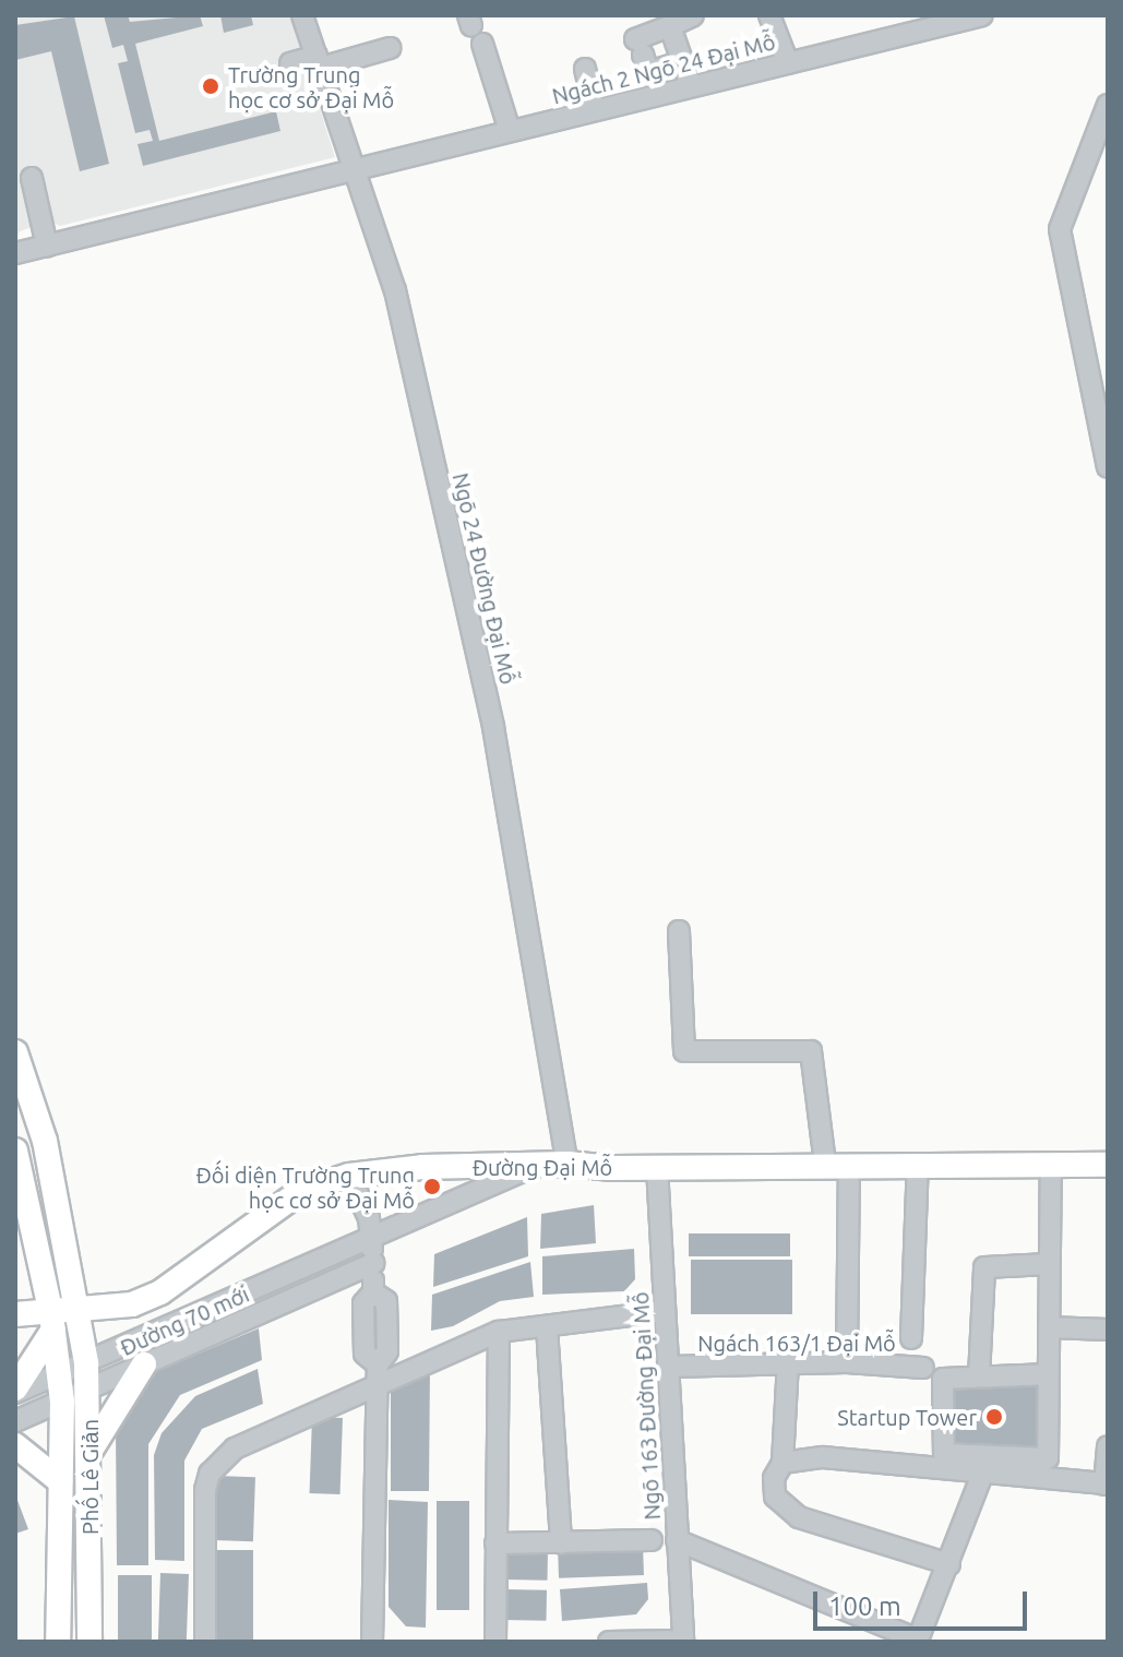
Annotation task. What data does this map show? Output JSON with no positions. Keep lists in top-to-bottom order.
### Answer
{
  "streets": {
    "main road": ["Đường Đại Mỗ", "Phố Lê Giản"],
    "street": [
      "Ngách 2 Ngõ 24 Đại Mỗ",
      "Ngõ 24 Đường Đại Mỗ",
      "Đường 70 mới",
      "Ngách 163/1 Đại Mỗ",
      "Ngõ 163 Đường Đại Mỗ"
    ]
  },
  "crossings": [
    ["Ngách 2 Ngõ 24 Đại Mỗ", "Ngõ 24 Đường Đại Mỗ"],
    ["Ngõ 24 Đường Đại Mỗ", "Đường Đại Mỗ"],
    ["Đường Đại Mỗ", "Đường 70 mới"],
    ["Đường Đại Mỗ", "Ngõ 163 Đường Đại Mỗ"],
    ["Đường Đại Mỗ", "Phố Lê Giản"],
    ["Đường 70 mới", "Phố Lê Giản"],
    ["Ngách 163/1 Đại Mỗ", "Ngõ 163 Đường Đại Mỗ"]
  ],
  "places": ["Trường Trung học cơ sở Đại Mỗ", "Đối diện Trường Trung học cơ sở Đại Mỗ", "Startup Tower"],
  "scale_bar": "100 m"
}
